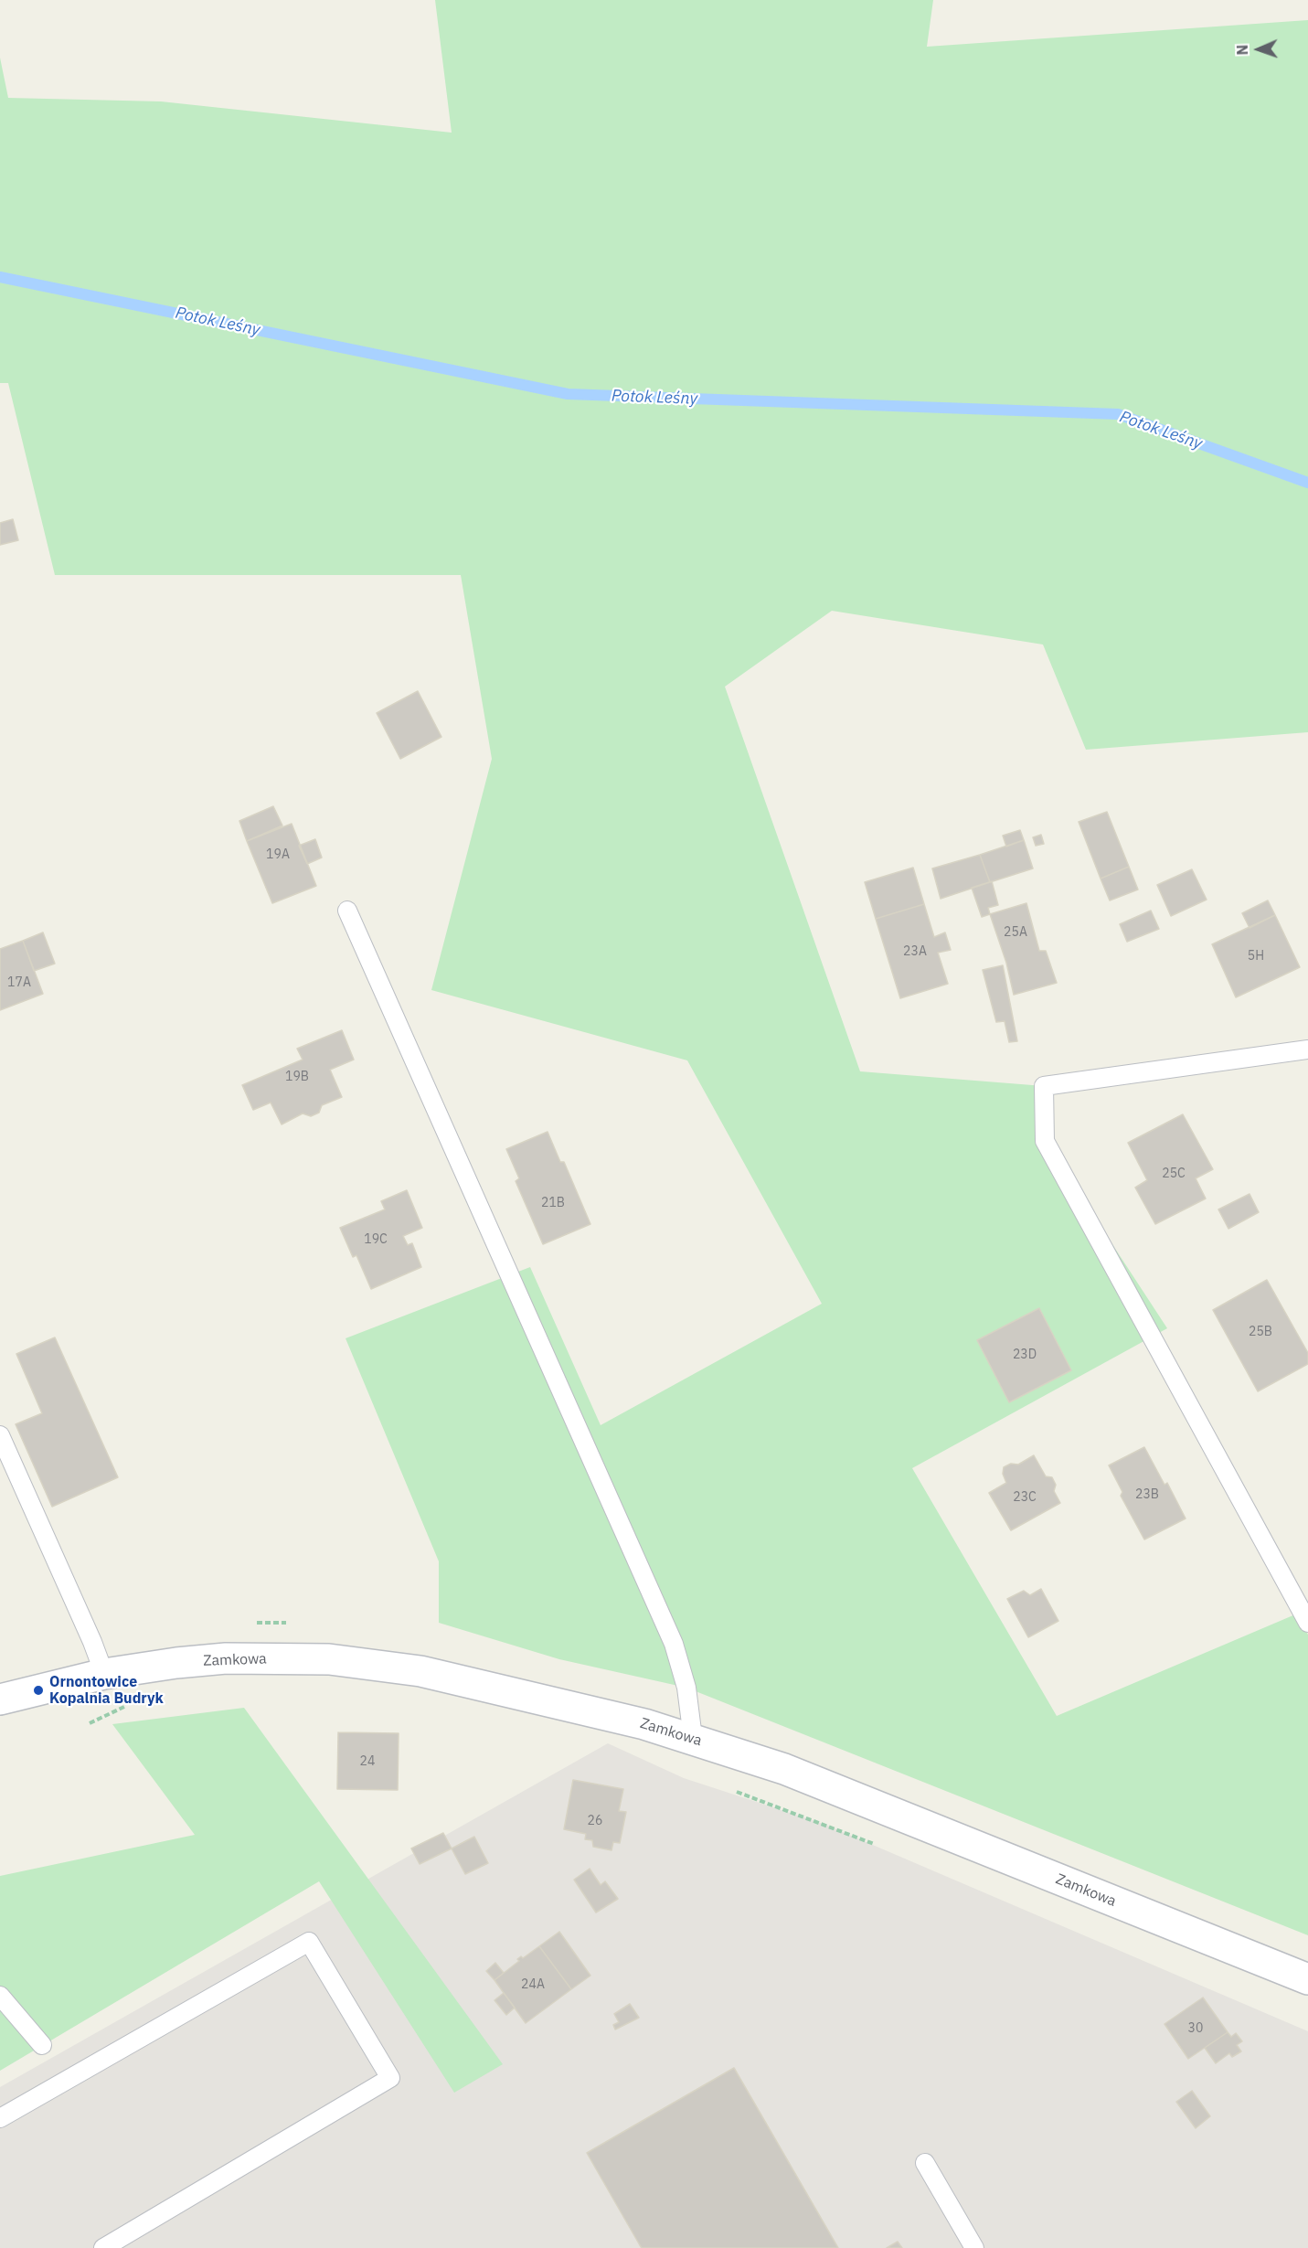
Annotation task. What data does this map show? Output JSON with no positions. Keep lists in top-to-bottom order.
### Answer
{
  "streets": {
    "street": ["Zamkowa"]
  },
  "water": ["Potok Leśny"],
  "places": ["Ornontowice Kopalnia Budryk"],
  "house_numbers": [
    "19A",
    "25A",
    "23A",
    "5H",
    "17A",
    "19B",
    "25C",
    "21B",
    "19C",
    "25B",
    "23D",
    "23B",
    "23C",
    "24",
    "26",
    "24A",
    "30"
  ],
  "north": "left"
}
